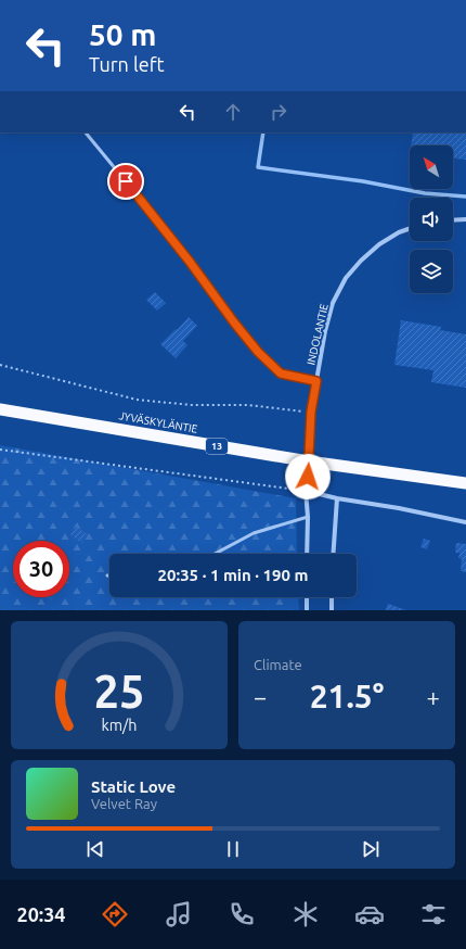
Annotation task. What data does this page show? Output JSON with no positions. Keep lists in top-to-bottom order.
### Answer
{
  "streets": {
    "highway": ["JYVÄSKYLÄNTIE", "13"],
    "street": ["INDOLANTIE"]
  },
  "crossings": [
    ["INDOLANTIE", "JYVÄSKYLÄNTIE"]
  ],
  "north": "top left",
  "page": {
    "turn": ["50 m", "Turn left"],
    "limit": "30",
    "trip": "20:35 · 1 min · 190 m",
    "tile": "Climate",
    "heat": ["−", "21.5°", "+"],
    "song": ["Static Love", "Velvet Ray"],
    "tabs": "20:34",
    "gauge": ["25", "km/h"]
  }
}
